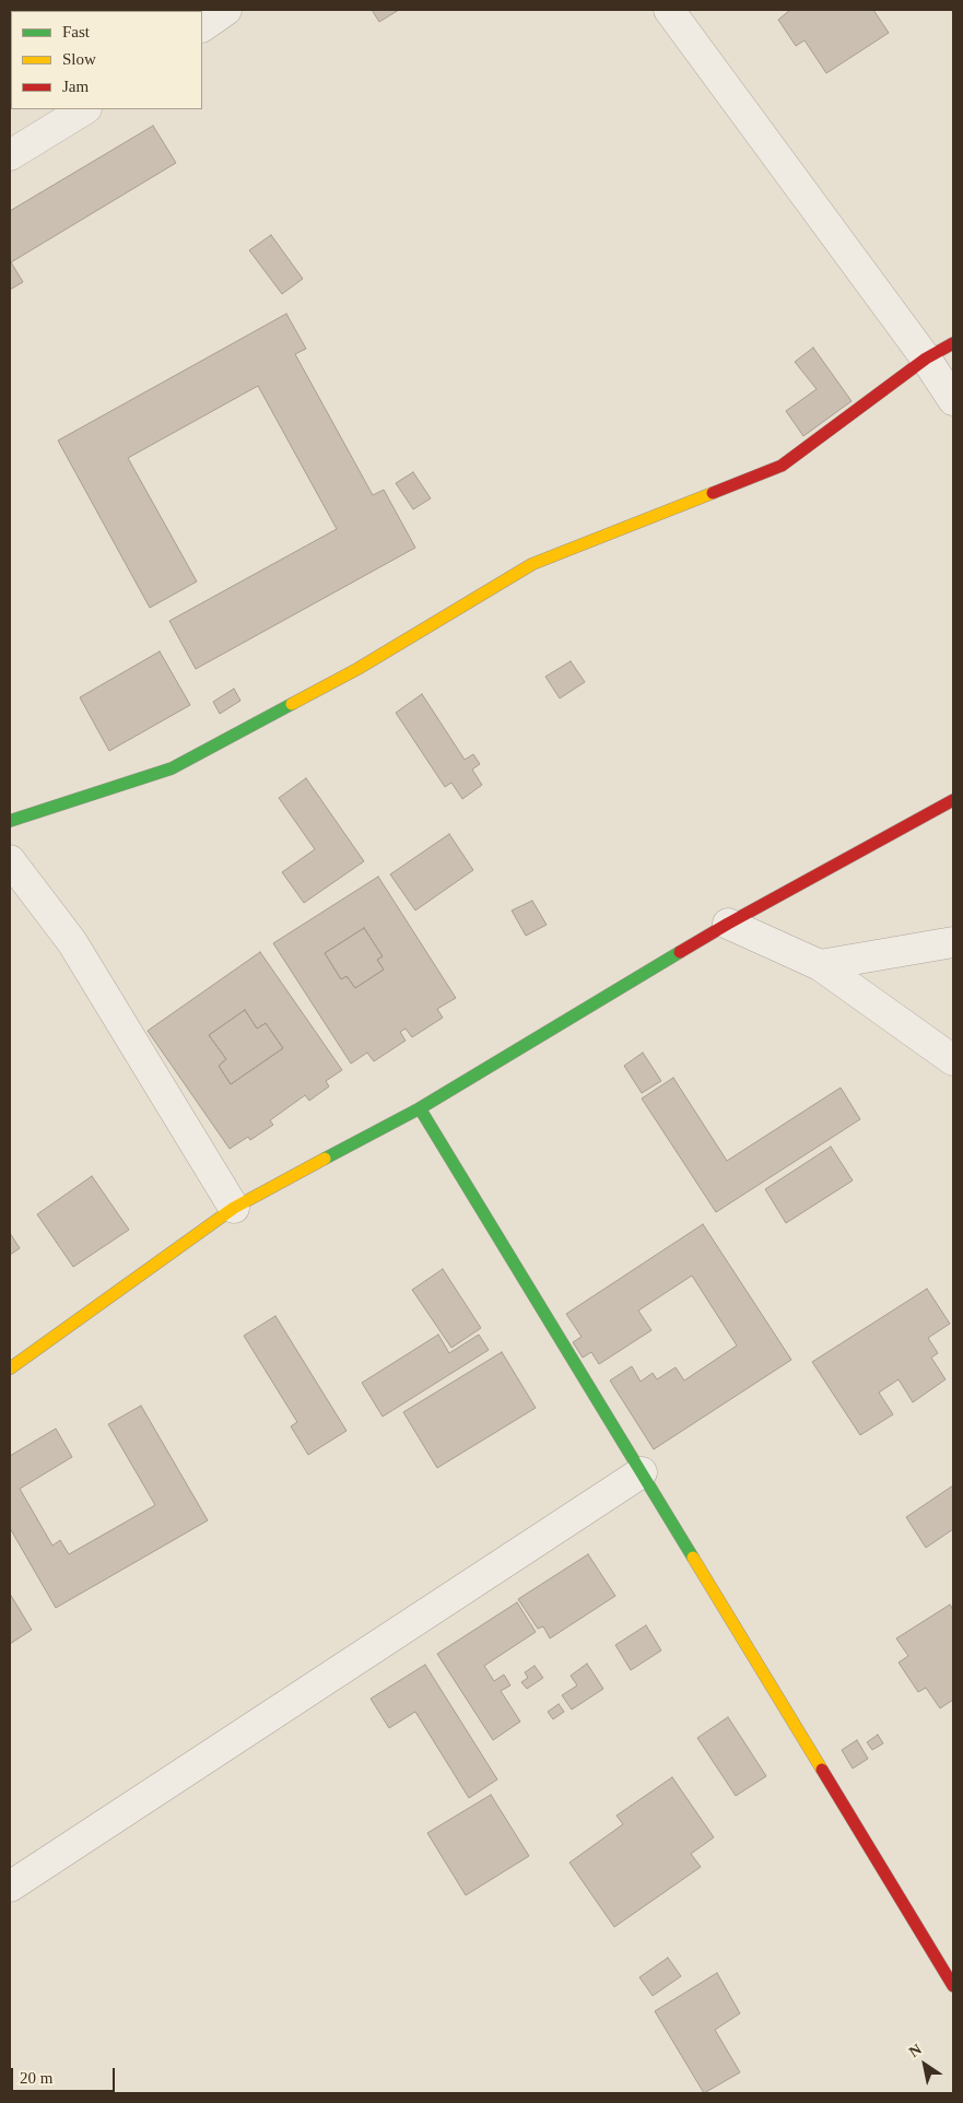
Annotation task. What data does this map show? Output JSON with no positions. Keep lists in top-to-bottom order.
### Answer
{
  "legend": ["Fast", "Slow", "Jam"],
  "scale_bar": "20 m",
  "north": "top left"
}
